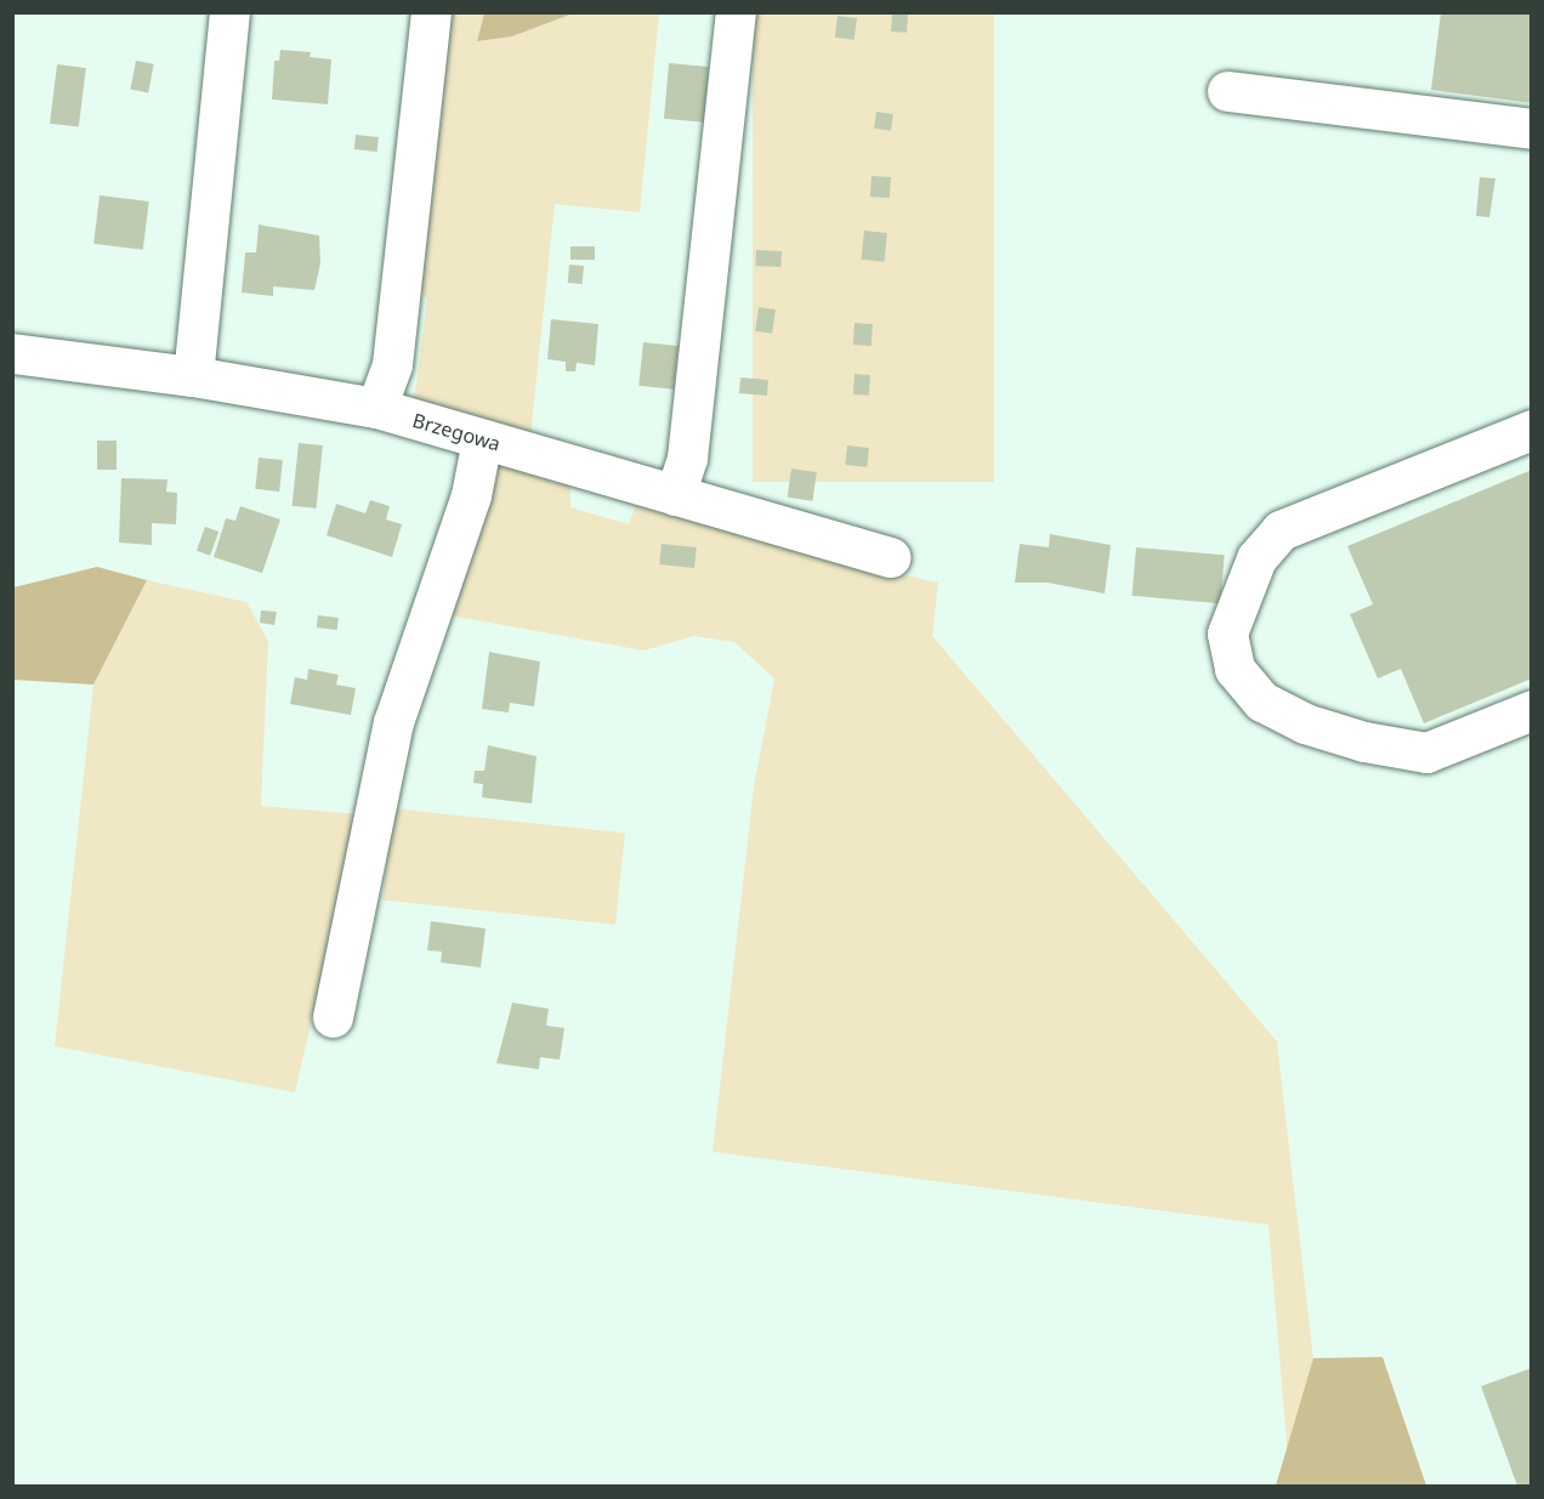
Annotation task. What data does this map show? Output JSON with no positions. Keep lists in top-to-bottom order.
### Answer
{
  "streets": {
    "street": ["Brzegowa"]
  }
}
